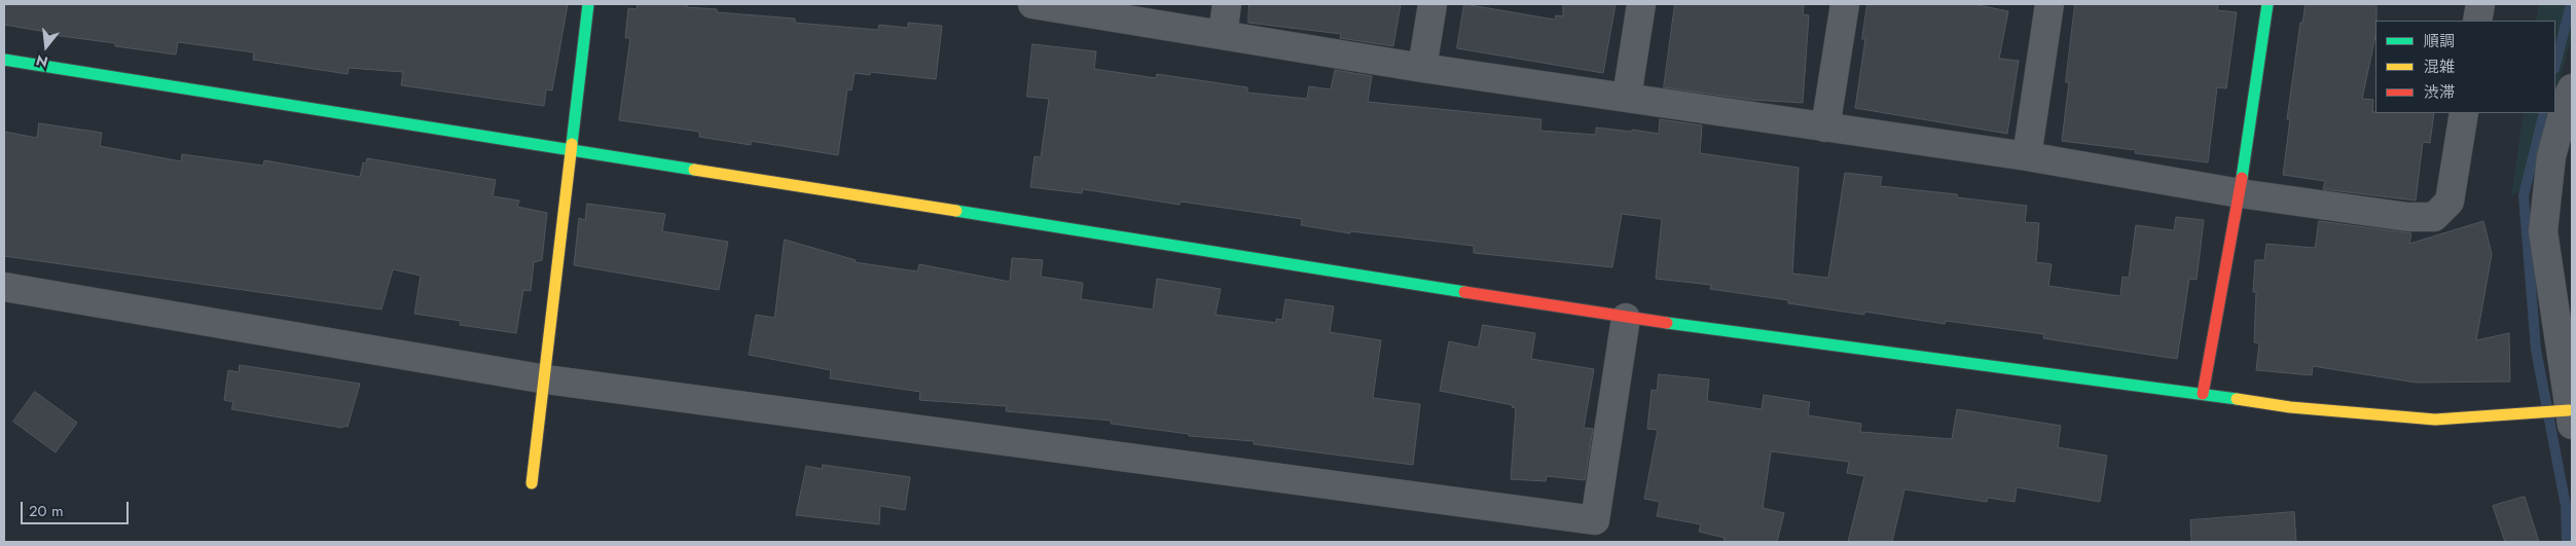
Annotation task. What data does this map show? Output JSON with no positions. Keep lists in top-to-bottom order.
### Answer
{
  "legend": ["順調", "混雑", "渋滞"],
  "scale_bar": "20 m",
  "north": "bottom"
}
